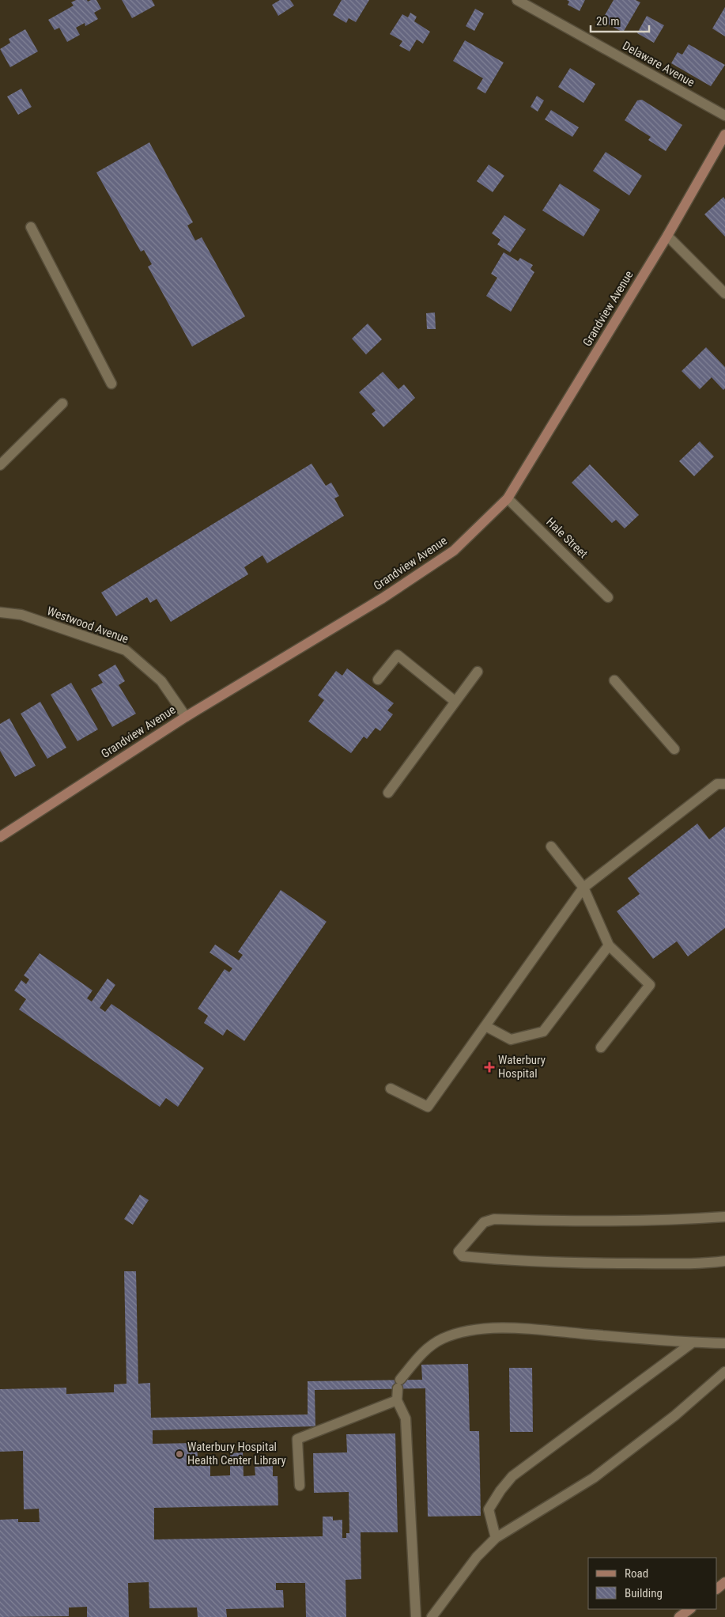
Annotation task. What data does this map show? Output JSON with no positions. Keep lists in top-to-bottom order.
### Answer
{
  "streets": {
    "main road": ["Grandview Avenue"],
    "street": ["Delaware Avenue", "Hale Street", "Westwood Avenue"]
  },
  "crossings": [
    ["Grandview Avenue", "Hale Street"],
    ["Grandview Avenue", "Westwood Avenue"]
  ],
  "places": {
    "health": ["Waterbury Hospital"],
    "other": ["Waterbury Hospital Health Center Library"]
  },
  "legend": ["Road", "Building"],
  "scale_bar": "20 m"
}
